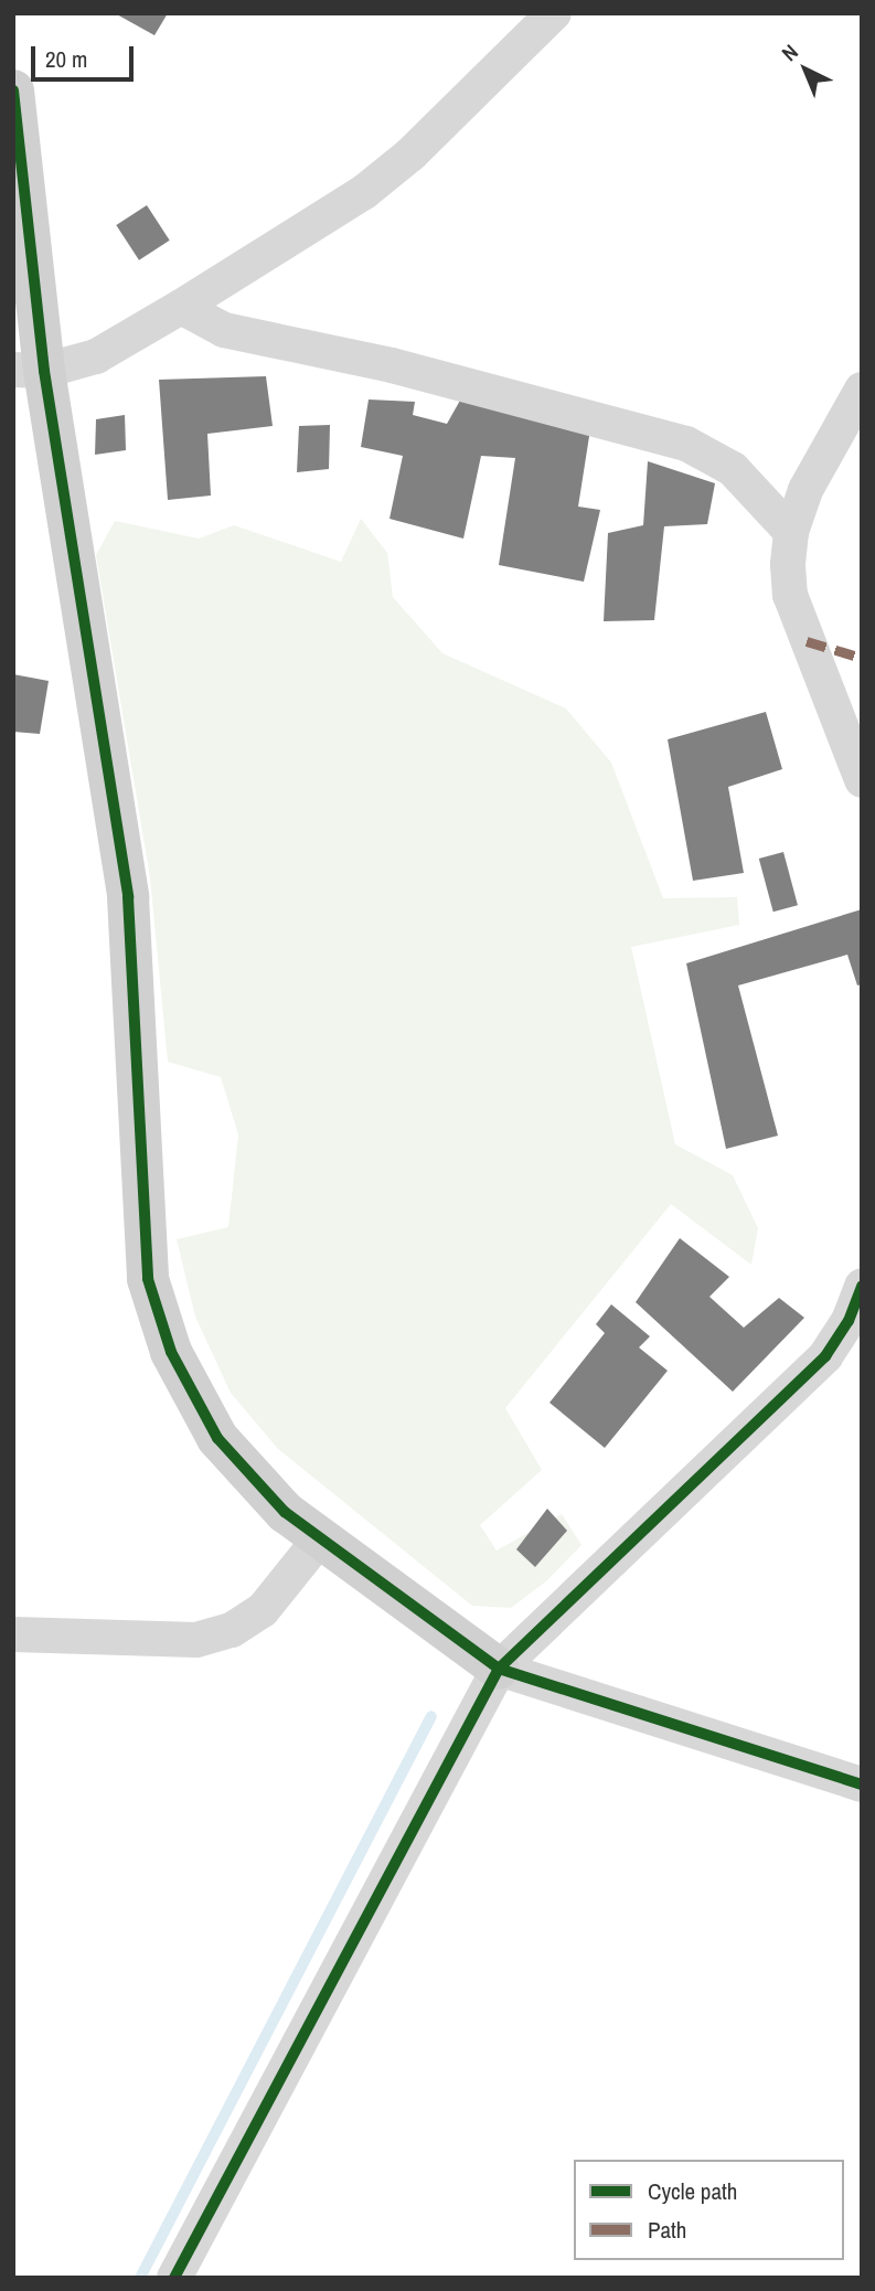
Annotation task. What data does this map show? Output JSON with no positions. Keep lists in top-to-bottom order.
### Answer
{
  "legend": ["Cycle path", "Path"],
  "scale_bar": "20 m",
  "north": "top left"
}
